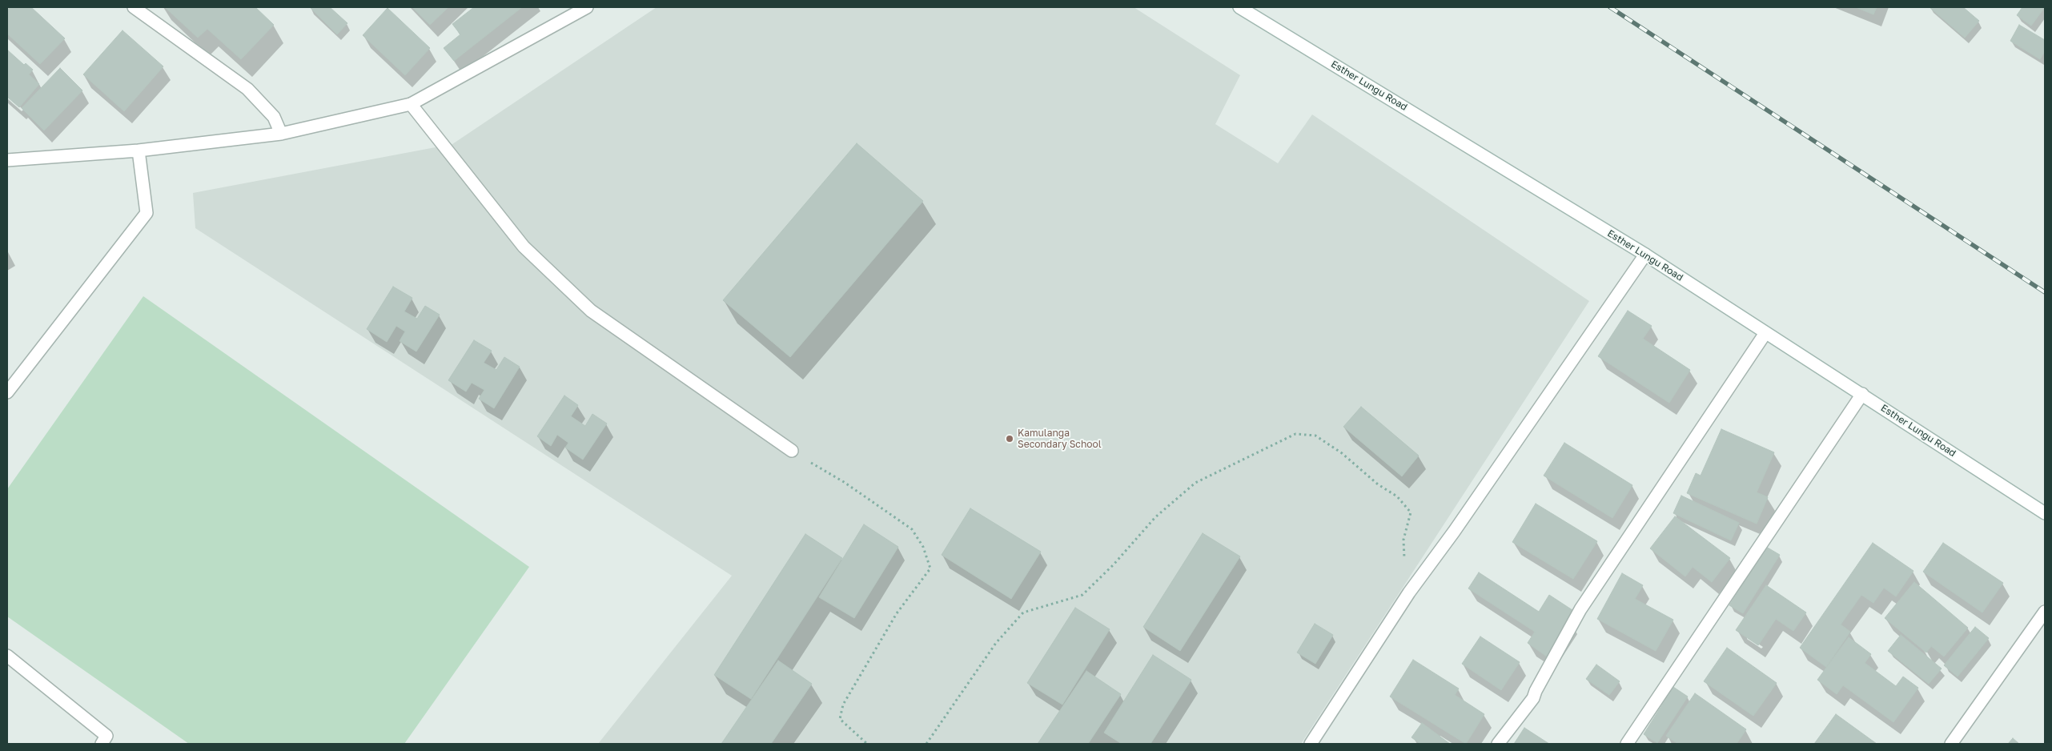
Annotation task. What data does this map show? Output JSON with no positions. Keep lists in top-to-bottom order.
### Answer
{
  "streets": {
    "street": ["Esther Lungu Road"]
  },
  "places": ["Kamulanga Secondary School"]
}
